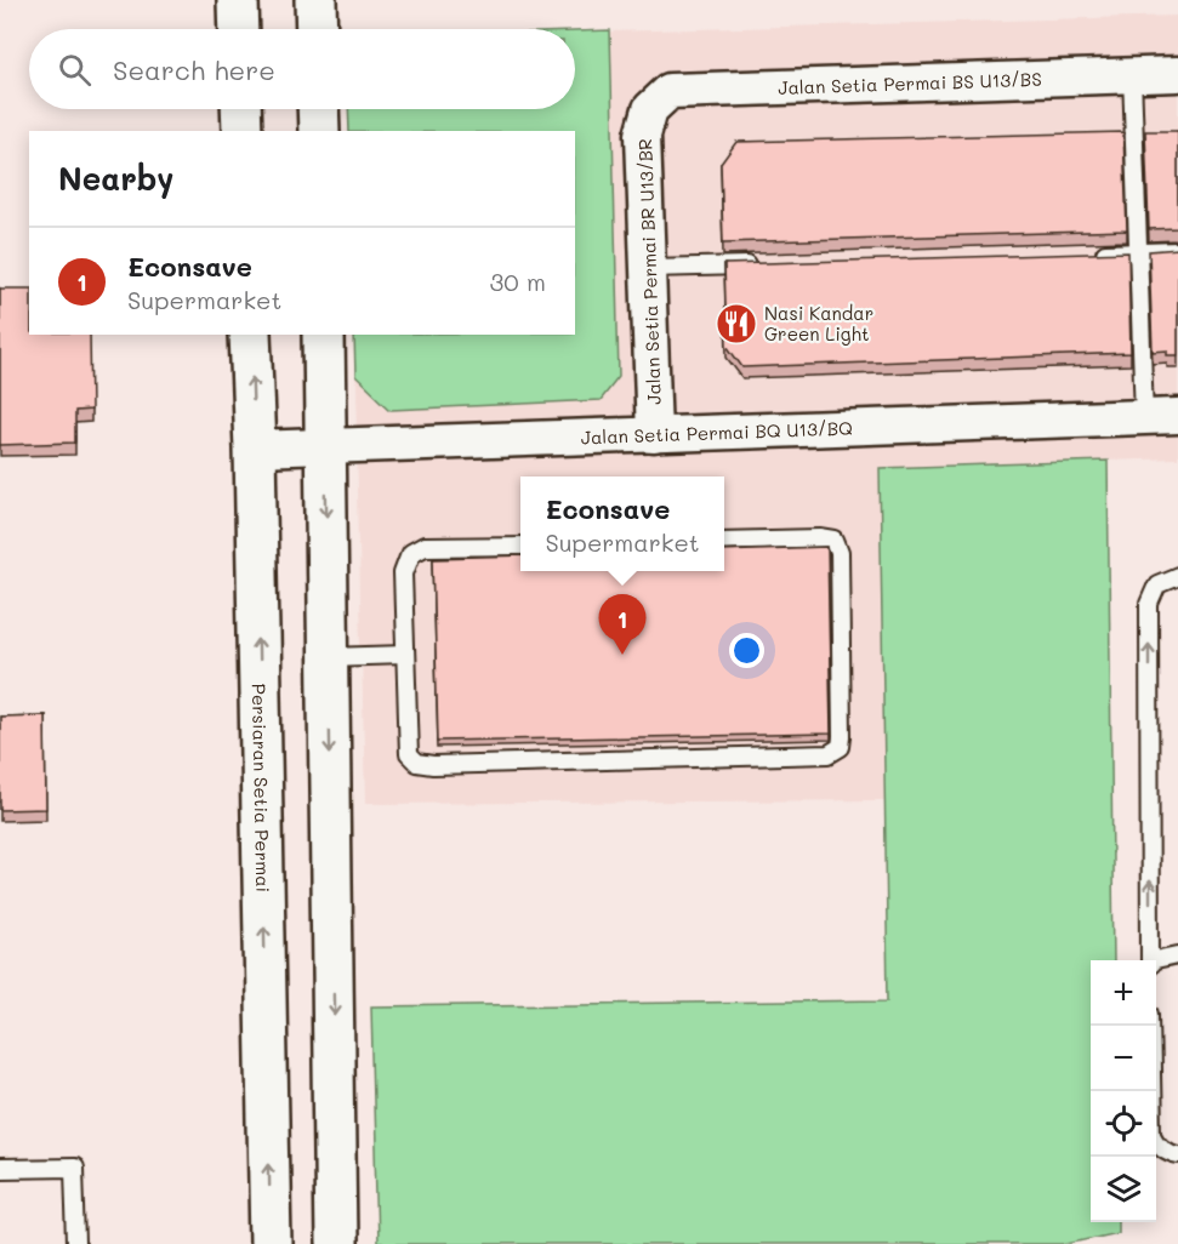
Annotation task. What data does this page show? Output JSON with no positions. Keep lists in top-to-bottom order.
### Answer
{
  "streets": {
    "street": [
      "Jalan Setia Permai BS U13/BS",
      "Jalan Setia Permai BR U13/BR",
      "Jalan Setia Permai BQ U13/BQ",
      "Persiaran Setia Permai"
    ]
  },
  "crossings": [
    ["Jalan Setia Permai BS U13/BS", "Jalan Setia Permai BR U13/BR"],
    ["Jalan Setia Permai BR U13/BR", "Jalan Setia Permai BQ U13/BQ"],
    ["Jalan Setia Permai BQ U13/BQ", "Persiaran Setia Permai"]
  ],
  "places": {
    "restaurant": ["Nasi Kandar Green Light"]
  },
  "page": {
    "search": "Search here",
    "heading": "Nearby",
    "list": [
      {
        "mark": "1",
        "name": "Econsave",
        "note": "Supermarket",
        "value": "30 m"
      }
    ],
    "popup": ["Econsave", "Supermarket"],
    "pins": "1",
    "map_buttons": ["+", "−"]
  }
}
